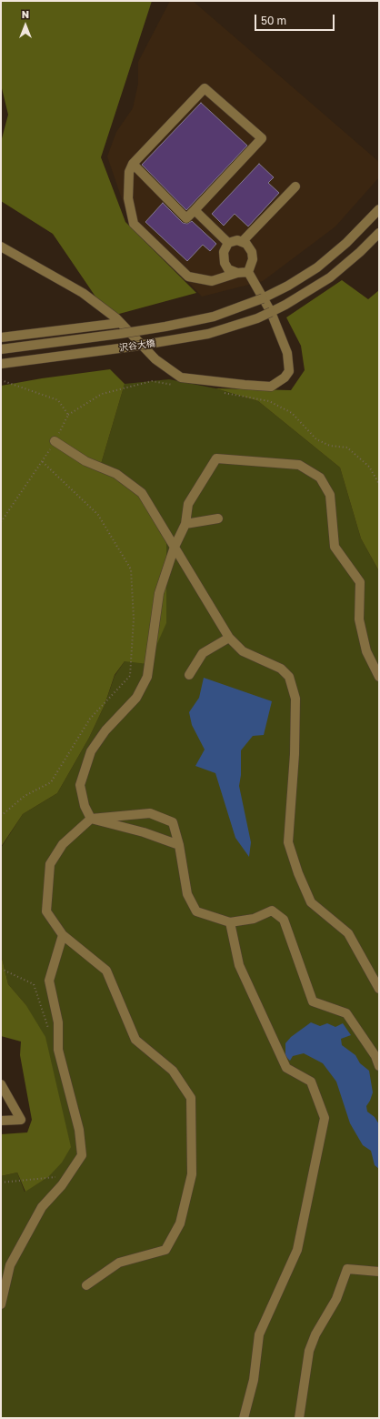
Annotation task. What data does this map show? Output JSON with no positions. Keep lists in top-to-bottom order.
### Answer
{
  "streets": {
    "street": ["沢谷大橋"]
  },
  "scale_bar": "50 m",
  "north": "top"
}
